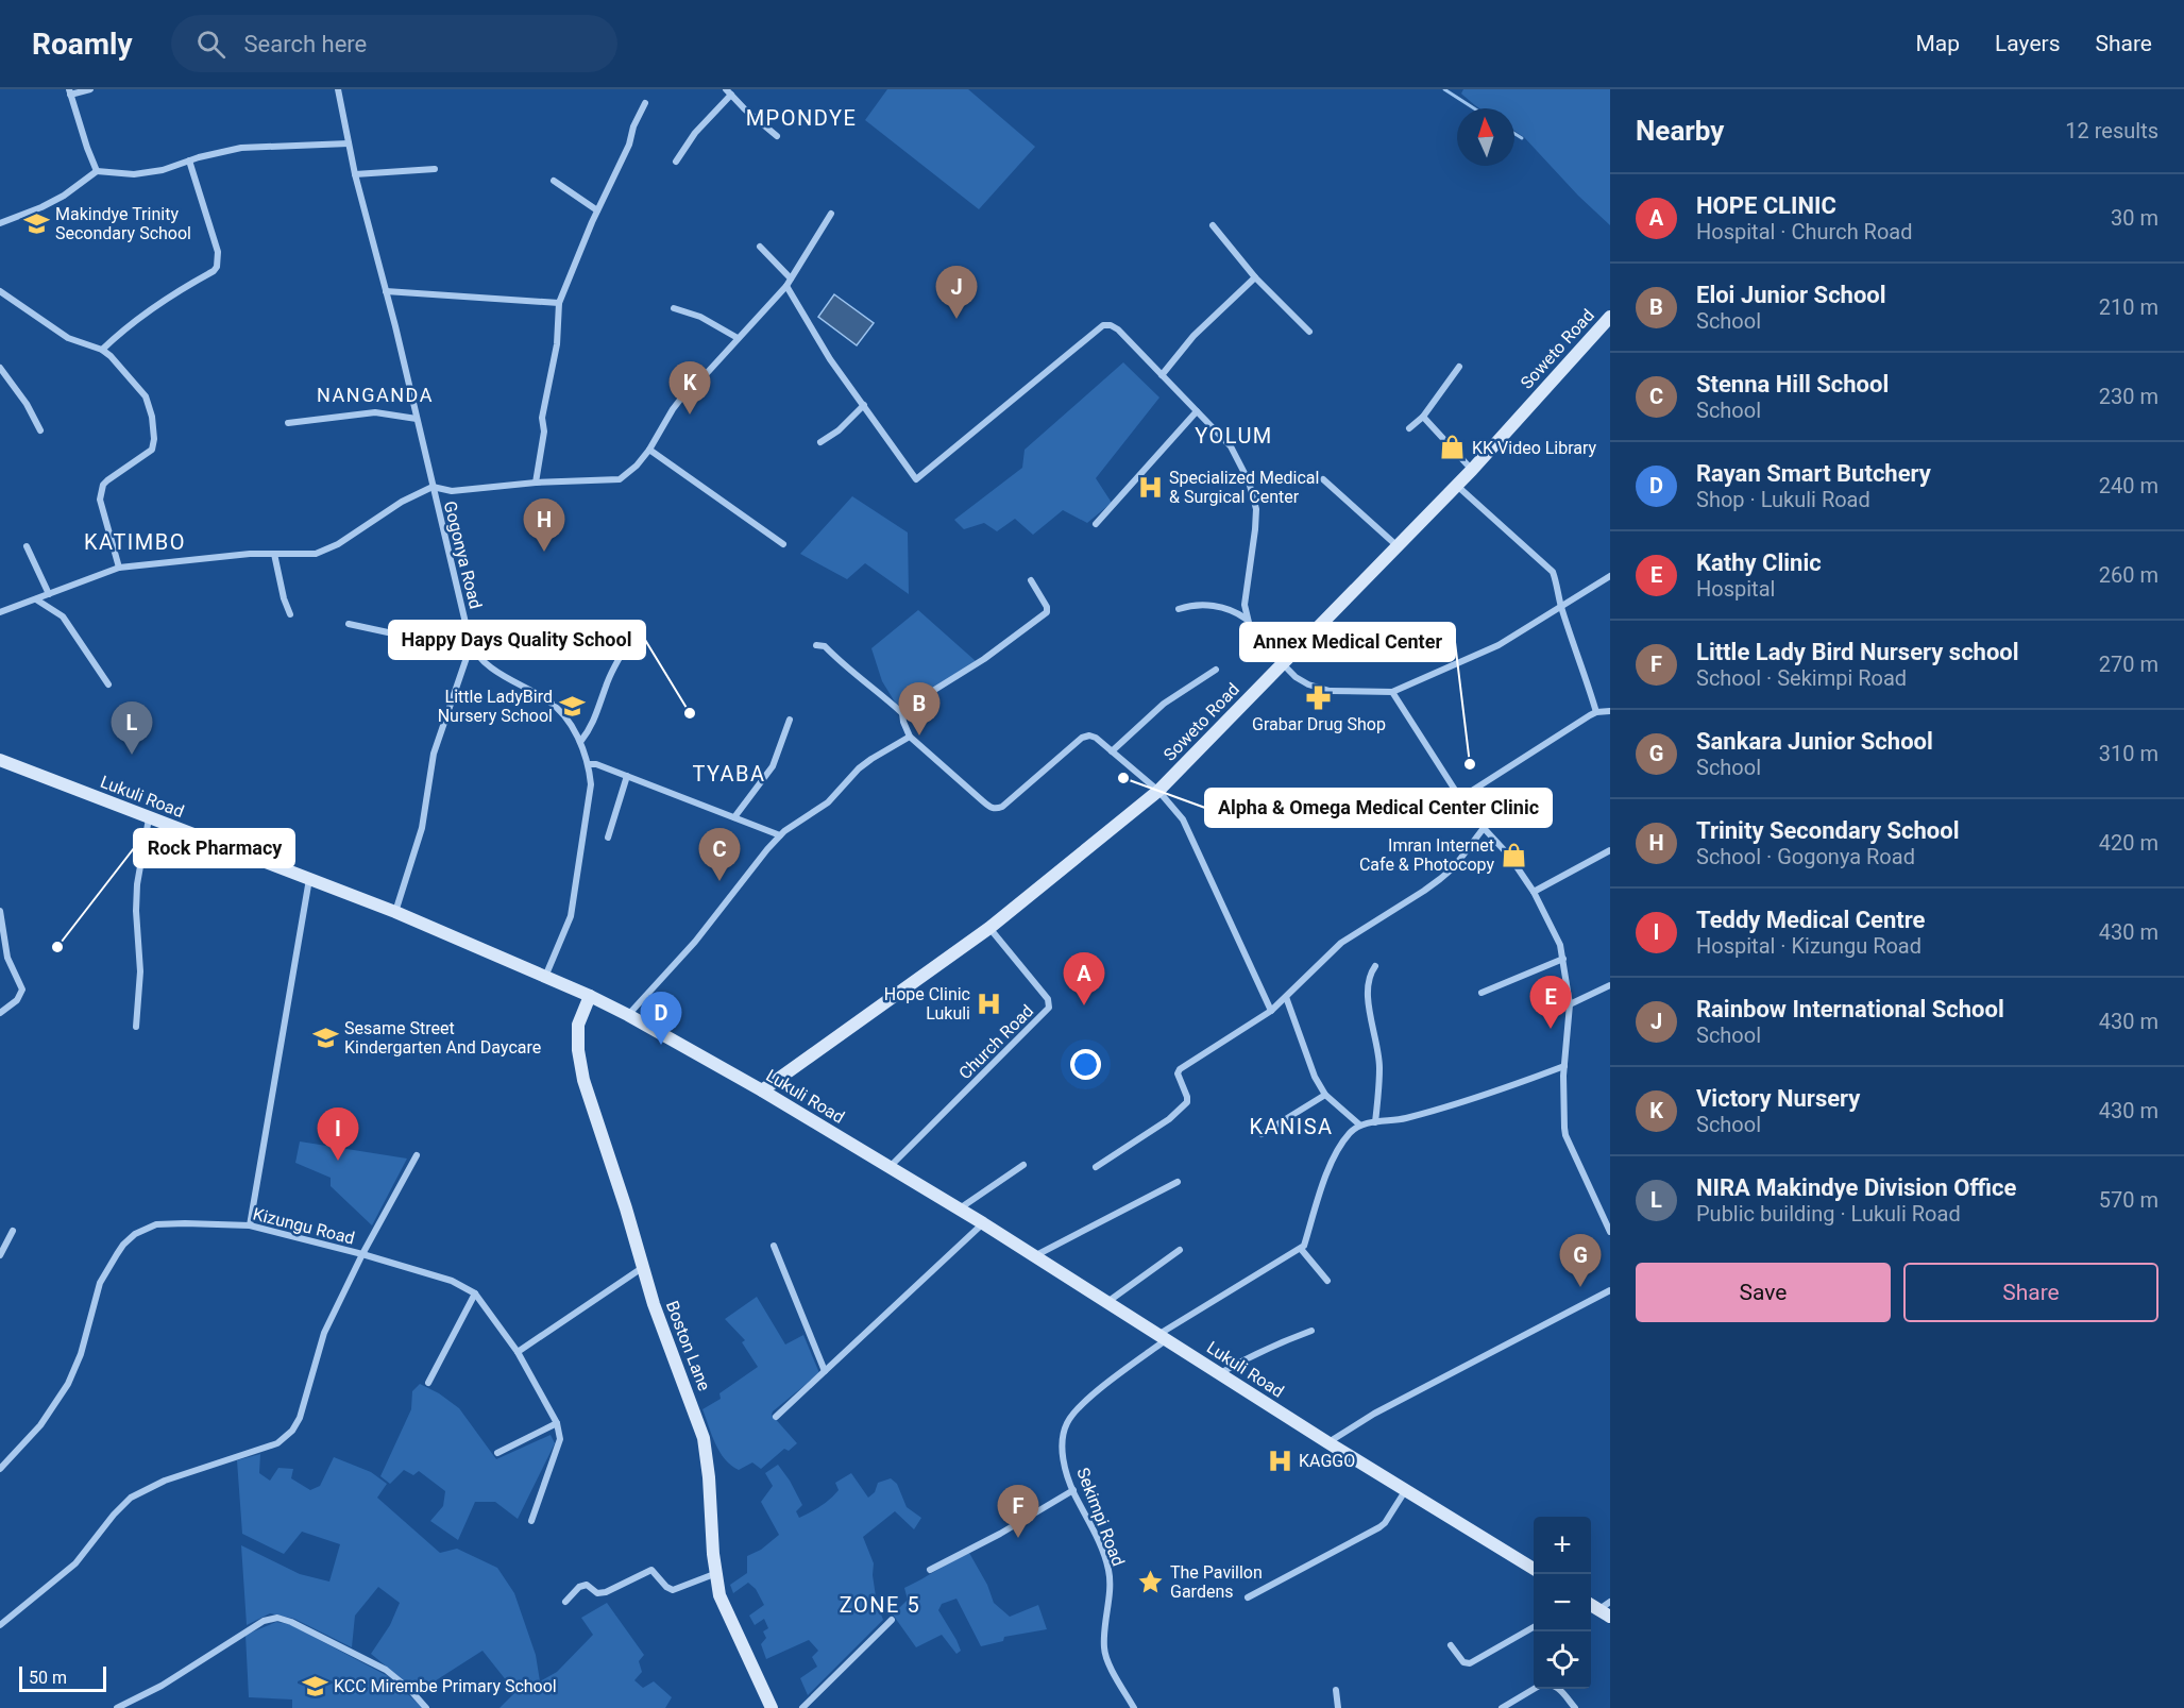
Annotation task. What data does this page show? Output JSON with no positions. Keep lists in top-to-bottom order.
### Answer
{
  "streets": {
    "street": [
      "Soweto Road",
      "Gogonya Road",
      "Lukuli Road",
      "Church Road",
      "Kizungu Road",
      "Boston Lane",
      "Sekimpi Road"
    ]
  },
  "crossings": [
    ["Soweto Road", "Lukuli Road"],
    ["Soweto Road", "Church Road"],
    ["Gogonya Road", "Lukuli Road"],
    ["Lukuli Road", "Church Road"],
    ["Lukuli Road", "Boston Lane"],
    ["Lukuli Road", "Sekimpi Road"]
  ],
  "districts": [
    "MPONDYE",
    "NANGANDA",
    "YOLUM",
    "KATIMBO",
    "TYABA",
    "KANISA",
    "ZONE 5"
  ],
  "places": {
    "school or university": [
      "Makindye Trinity Secondary School",
      "Little LadyBird Nursery School",
      "Sesame Street Kindergarten And Daycare",
      "KCC Mirembe Primary School"
    ],
    "shop": ["KK Video Library", "Imran Internet Cafe & Photocopy"],
    "hospital": ["Specialized Medical & Surgical Center", "Hope Clinic Lukuli", "KAGGO"],
    "pharmacy": ["Grabar Drug Shop"],
    "other": [
      "Happy Days Quality School",
      "Annex Medical Center",
      "Alpha & Omega Medical Center Clinic",
      "Rock Pharmacy"
    ],
    "place": ["The Pavillon Gardens"]
  },
  "scale_bar": "50 m",
  "north": "top",
  "page": {
    "header": "Roamly",
    "search": "Search here",
    "nav": ["Map", "Layers", "Share"],
    "heading": ["Nearby", "12 results"],
    "list": [
      {
        "mark": "A",
        "name": "HOPE CLINIC",
        "note": "Hospital · Church Road",
        "value": "30 m"
      },
      {
        "mark": "B",
        "name": "Eloi Junior School",
        "note": "School",
        "value": "210 m"
      },
      {
        "mark": "C",
        "name": "Stenna Hill School",
        "note": "School",
        "value": "230 m"
      },
      {
        "mark": "D",
        "name": "Rayan Smart Butchery",
        "note": "Shop · Lukuli Road",
        "value": "240 m"
      },
      {
        "mark": "E",
        "name": "Kathy Clinic",
        "note": "Hospital",
        "value": "260 m"
      },
      {
        "mark": "F",
        "name": "Little Lady Bird Nursery school",
        "note": "School · Sekimpi Road",
        "value": "270 m"
      },
      {
        "mark": "G",
        "name": "Sankara Junior School",
        "note": "School",
        "value": "310 m"
      },
      {
        "mark": "H",
        "name": "Trinity Secondary School",
        "note": "School · Gogonya Road",
        "value": "420 m"
      },
      {
        "mark": "I",
        "name": "Teddy Medical Centre",
        "note": "Hospital · Kizungu Road",
        "value": "430 m"
      },
      {
        "mark": "J",
        "name": "Rainbow International School",
        "note": "School",
        "value": "430 m"
      },
      {
        "mark": "K",
        "name": "Victory Nursery",
        "note": "School",
        "value": "430 m"
      },
      {
        "mark": "L",
        "name": "NIRA Makindye Division Office",
        "note": "Public building · Lukuli Road",
        "value": "570 m"
      }
    ],
    "pins": [
      "J",
      "K",
      "H",
      "B",
      "L",
      "C",
      "A",
      "E",
      "D",
      "I",
      "G",
      "F"
    ],
    "buttons": ["Save", "Share"],
    "map_buttons": ["+", "−"],
    "scale": "50 m"
  }
}
